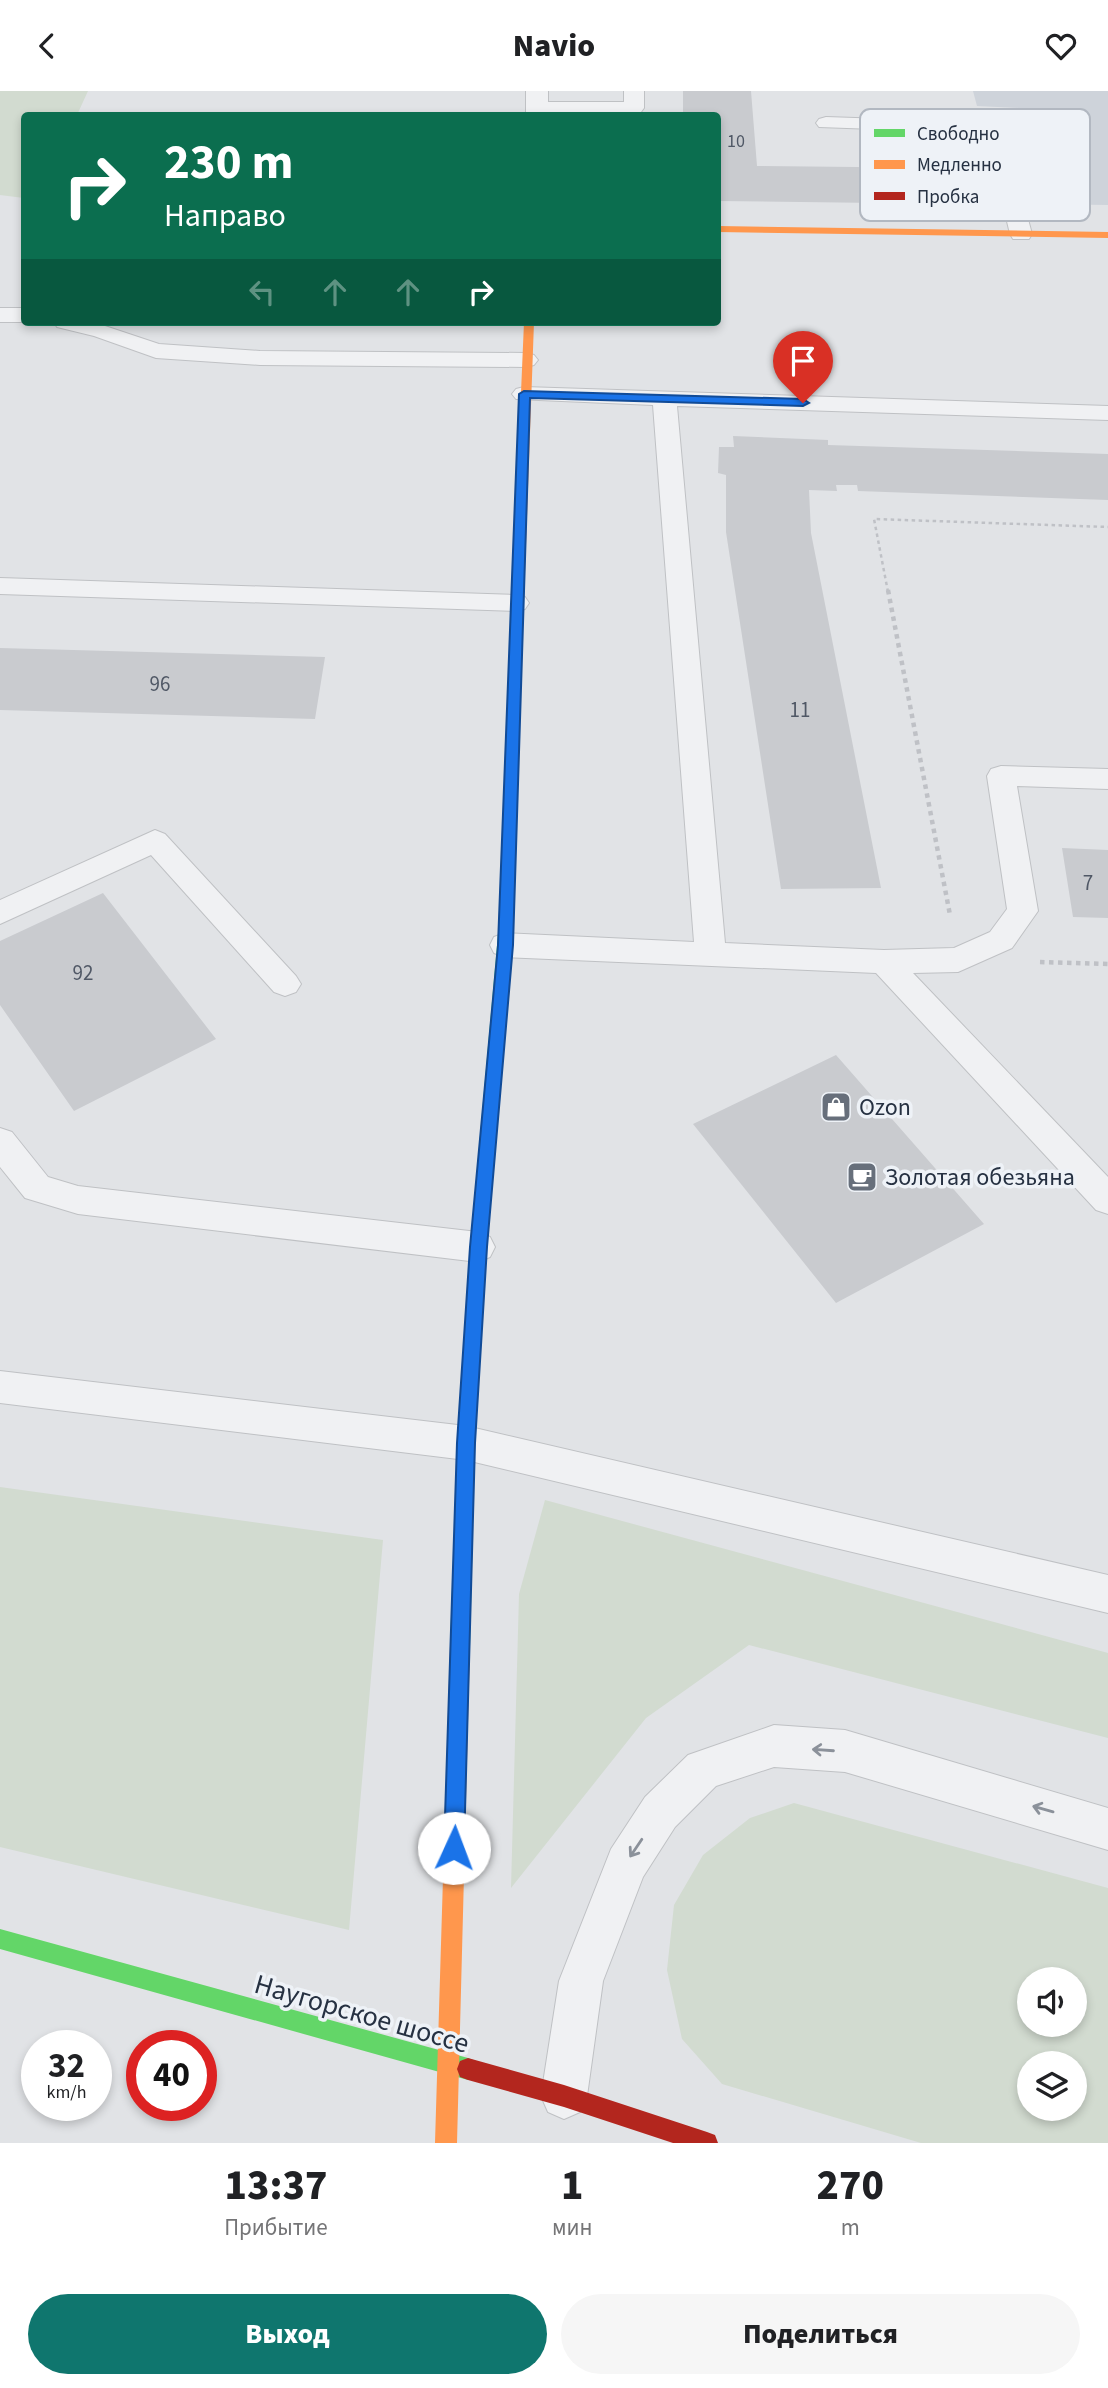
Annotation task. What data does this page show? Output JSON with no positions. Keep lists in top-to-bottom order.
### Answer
{
  "streets": {
    "street": ["Наугорское шоссе"]
  },
  "places": {
    "shop": ["Ozon"],
    "cafe": ["Золотая обезьяна"]
  },
  "house_numbers": [
    "10",
    "96",
    "11",
    "7",
    "92"
  ],
  "legend": ["Свободно", "Медленно", "Пробка"],
  "page": {
    "header": "Navio",
    "turn": ["230 m", "Направо"],
    "speed": "32 km/h",
    "limit": "40",
    "eta": [
      "13:37",
      "Прибытие",
      "1",
      "мин",
      "270",
      "m"
    ],
    "buttons": ["Выход", "Поделиться"]
  }
}
